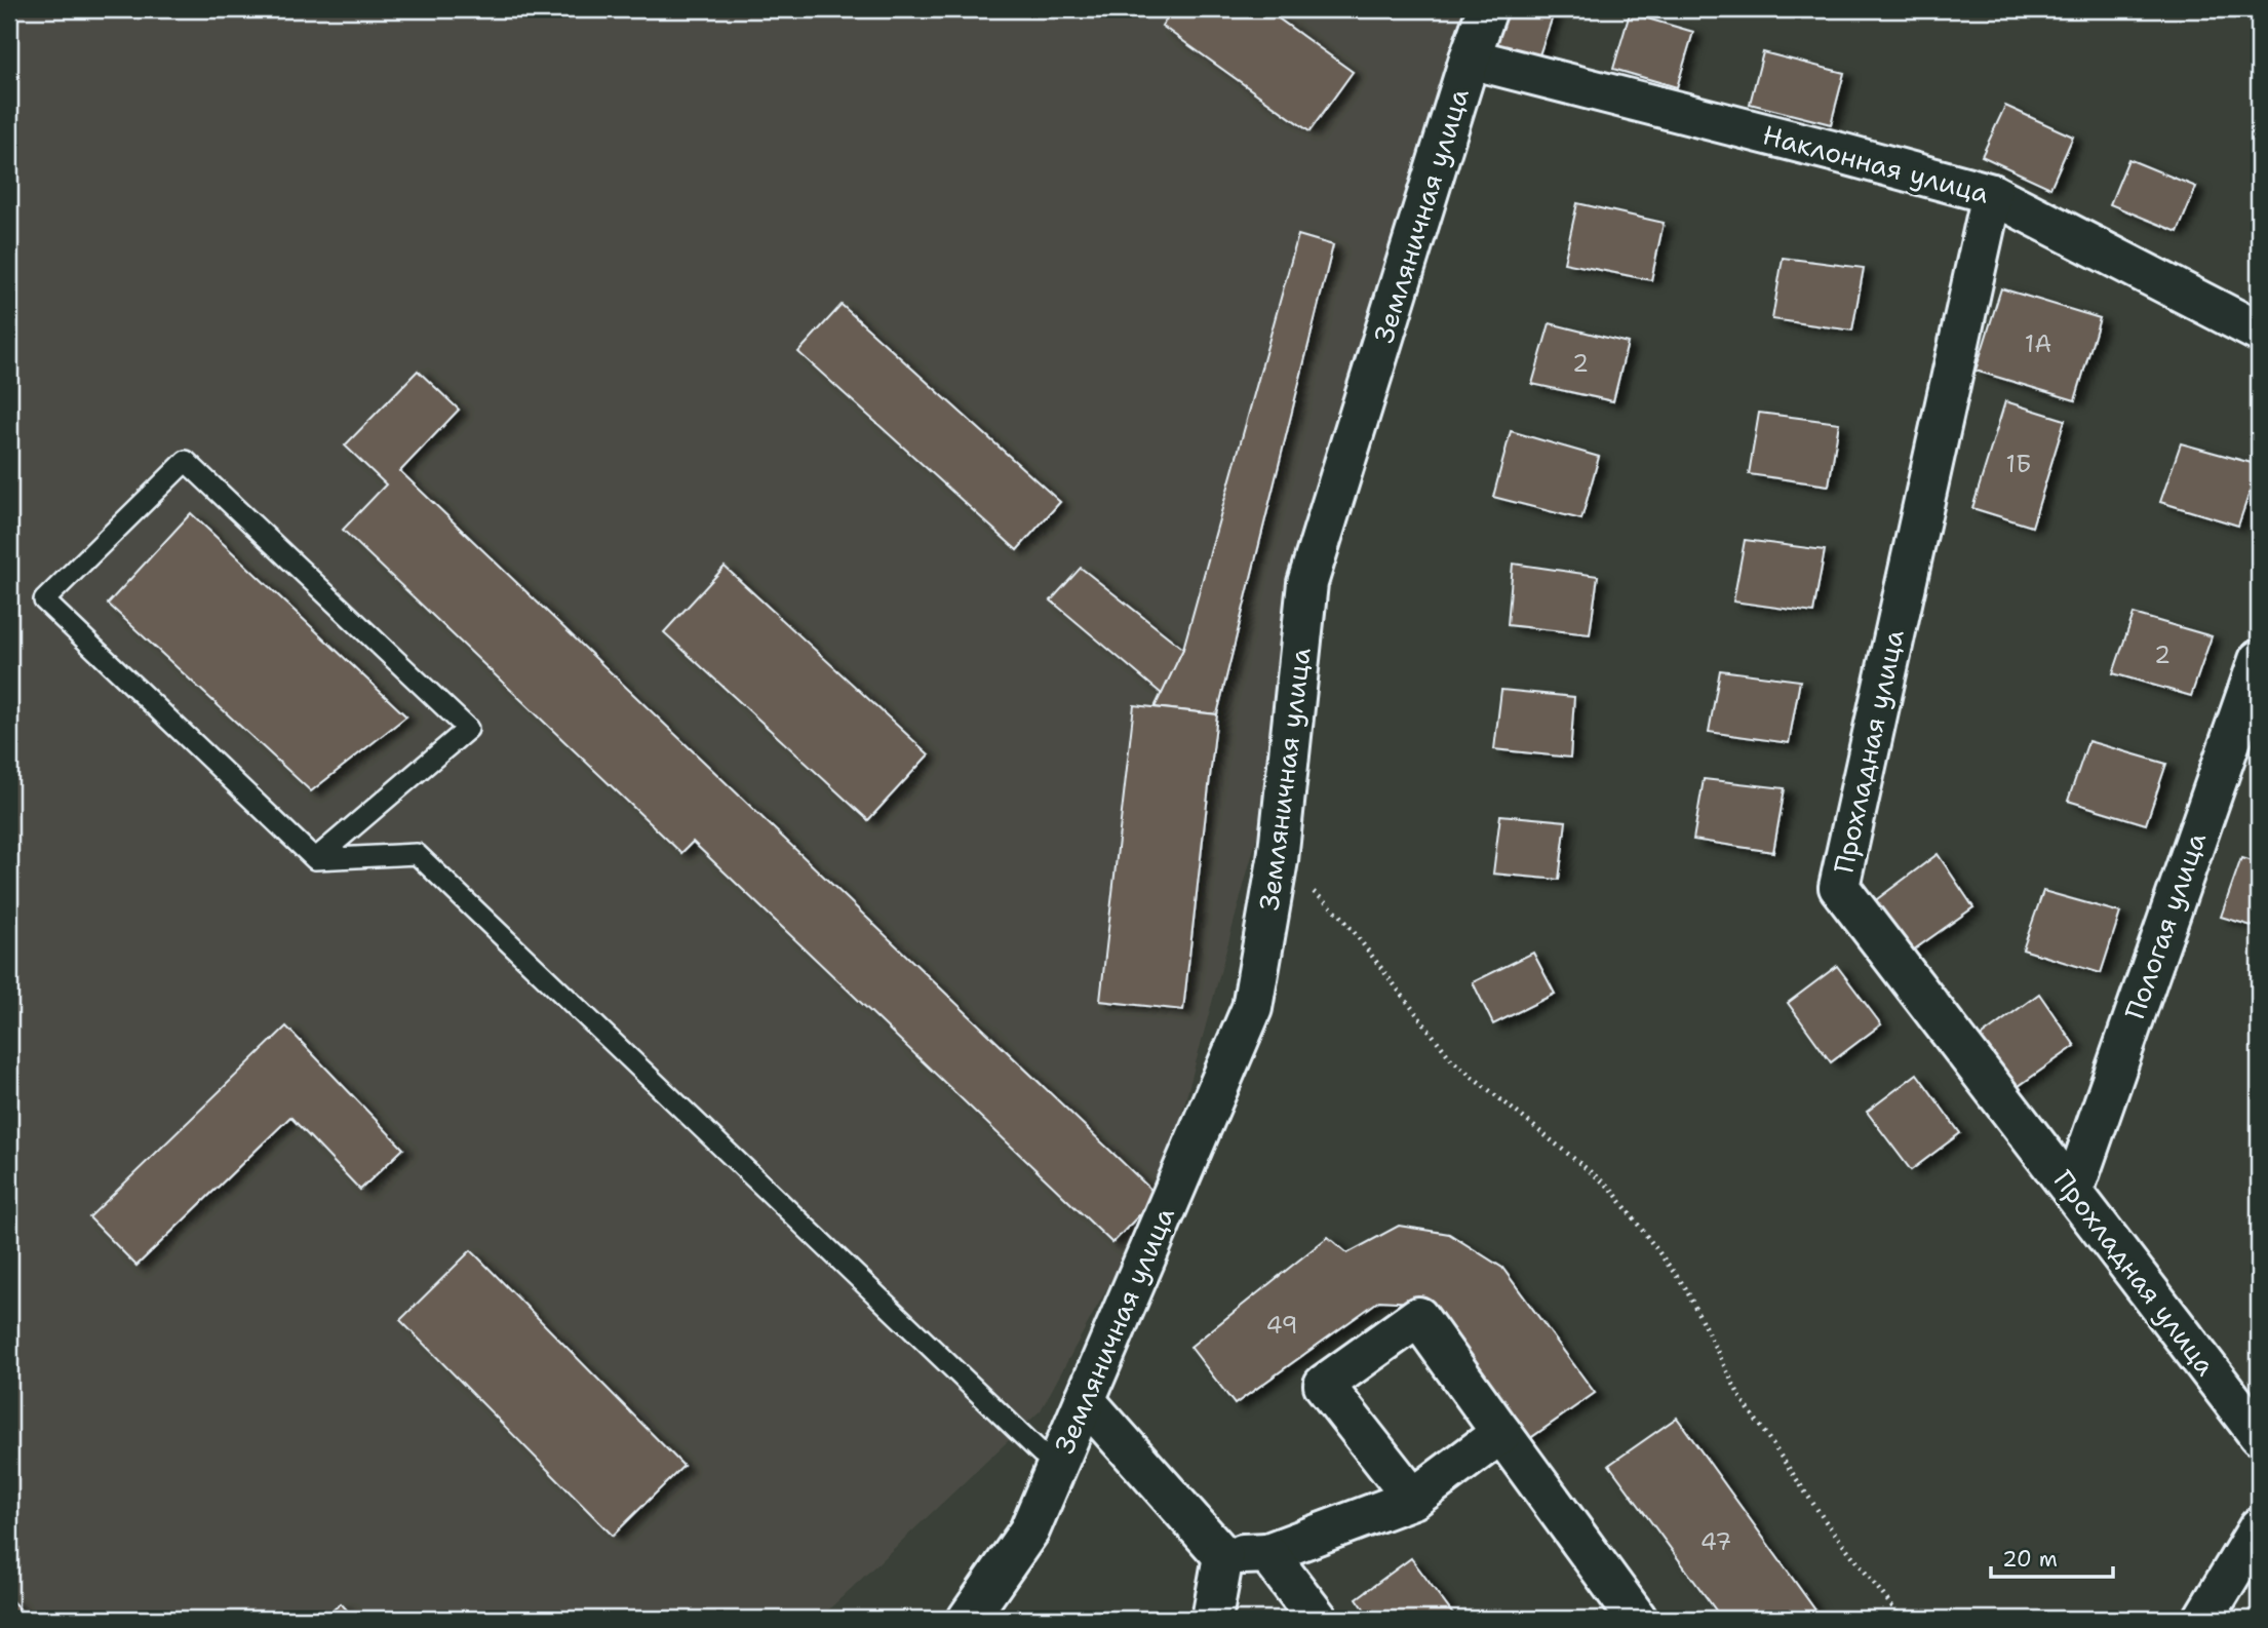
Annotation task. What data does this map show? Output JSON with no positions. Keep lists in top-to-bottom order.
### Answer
{
  "streets": {
    "street": [
      "Наклонная улица",
      "Земляничная улица",
      "Прохладная улица",
      "Пологая улица"
    ]
  },
  "crossings": [
    ["Наклонная улица", "Земляничная улица"],
    ["Наклонная улица", "Прохладная улица"],
    ["Прохладная улица", "Пологая улица"]
  ],
  "house_numbers": [
    "1А",
    "2",
    "1Б",
    "2",
    "49",
    "47"
  ],
  "scale_bar": "20 m"
}
